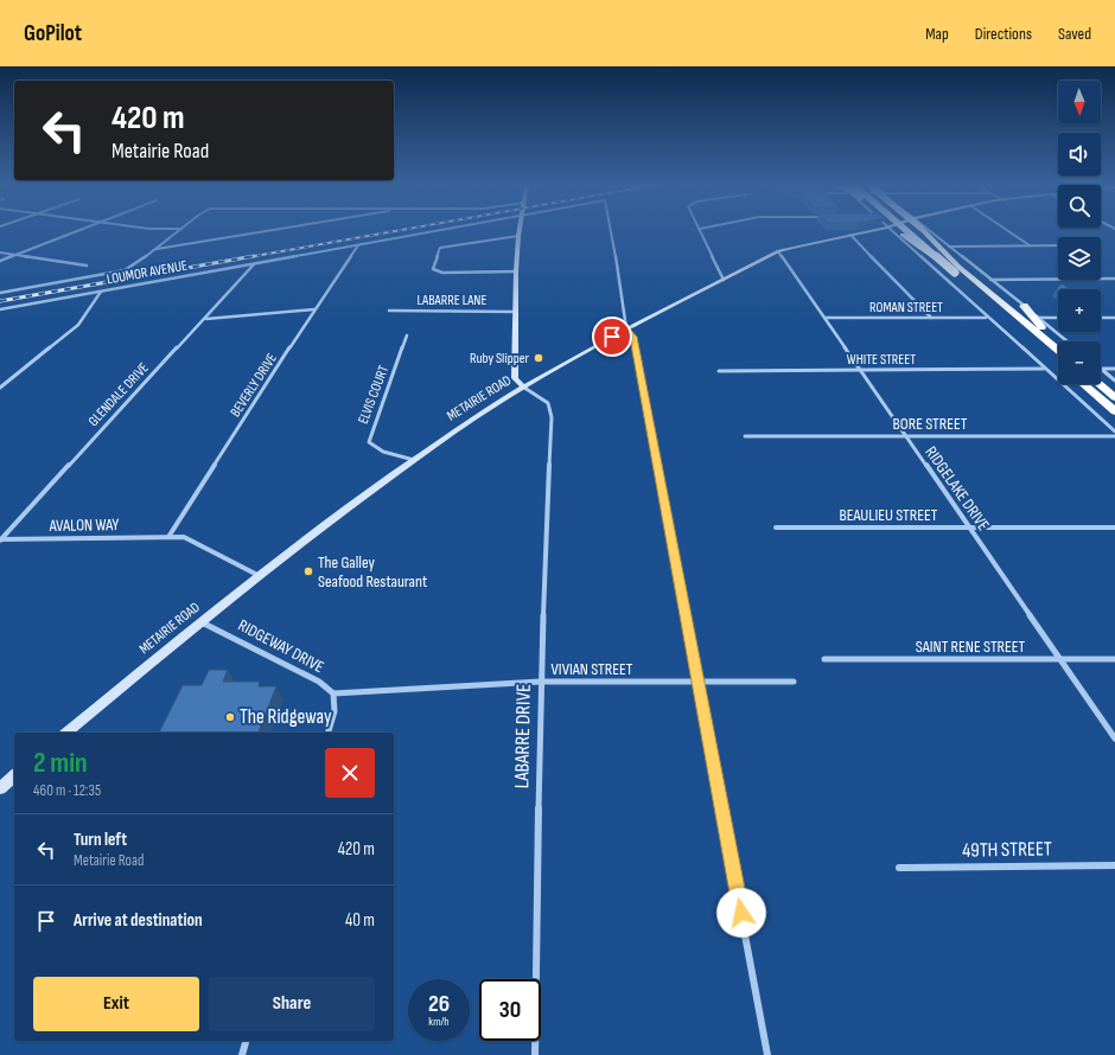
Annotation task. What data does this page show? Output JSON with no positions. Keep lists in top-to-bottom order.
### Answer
{
  "streets": {
    "main road": ["METAIRIE ROAD"],
    "street": [
      "LOUMOR AVENUE",
      "LABARRE LANE",
      "ROMAN STREET",
      "WHITE STREET",
      "BEVERLY DRIVE",
      "GLENDALE DRIVE",
      "ELVIS COURT",
      "BORE STREET",
      "RIDGELAKE DRIVE",
      "BEAULIEU STREET",
      "AVALON WAY",
      "RIDGEWAY DRIVE",
      "SAINT RENE STREET",
      "VIVIAN STREET",
      "LABARRE DRIVE",
      "49TH STREET"
    ]
  },
  "crossings": [
    ["LOUMOR AVENUE", "BEVERLY DRIVE"],
    ["LOUMOR AVENUE", "GLENDALE DRIVE"],
    ["LOUMOR AVENUE", "METAIRIE ROAD"],
    ["ROMAN STREET", "RIDGELAKE DRIVE"],
    ["WHITE STREET", "RIDGELAKE DRIVE"],
    ["BEVERLY DRIVE", "AVALON WAY"],
    ["GLENDALE DRIVE", "AVALON WAY"],
    ["ELVIS COURT", "METAIRIE ROAD"],
    ["METAIRIE ROAD", "RIDGELAKE DRIVE"],
    ["METAIRIE ROAD", "AVALON WAY"],
    ["METAIRIE ROAD", "RIDGEWAY DRIVE"],
    ["METAIRIE ROAD", "LABARRE DRIVE"],
    ["BORE STREET", "RIDGELAKE DRIVE"],
    ["RIDGELAKE DRIVE", "BEAULIEU STREET"],
    ["RIDGELAKE DRIVE", "SAINT RENE STREET"],
    ["RIDGEWAY DRIVE", "VIVIAN STREET"],
    ["VIVIAN STREET", "LABARRE DRIVE"]
  ],
  "places": ["Ruby Slipper", "The Galley Seafood Restaurant", "The Ridgeway"],
  "north": "bottom",
  "page": {
    "header": "GoPilot",
    "nav": ["Map", "Directions", "Saved"],
    "map_buttons": ["+", "−"],
    "turn": ["420 m", "Metairie Road"],
    "heading": ["2 min", "460 m · 12:35"],
    "list": [
      {
        "name": "Turn left",
        "note": "Metairie Road",
        "value": "420 m"
      },
      {
        "name": "Arrive at destination",
        "value": "40 m"
      }
    ],
    "buttons": ["Exit", "Share"],
    "speed": "26 km/h",
    "limit": "30"
  }
}
